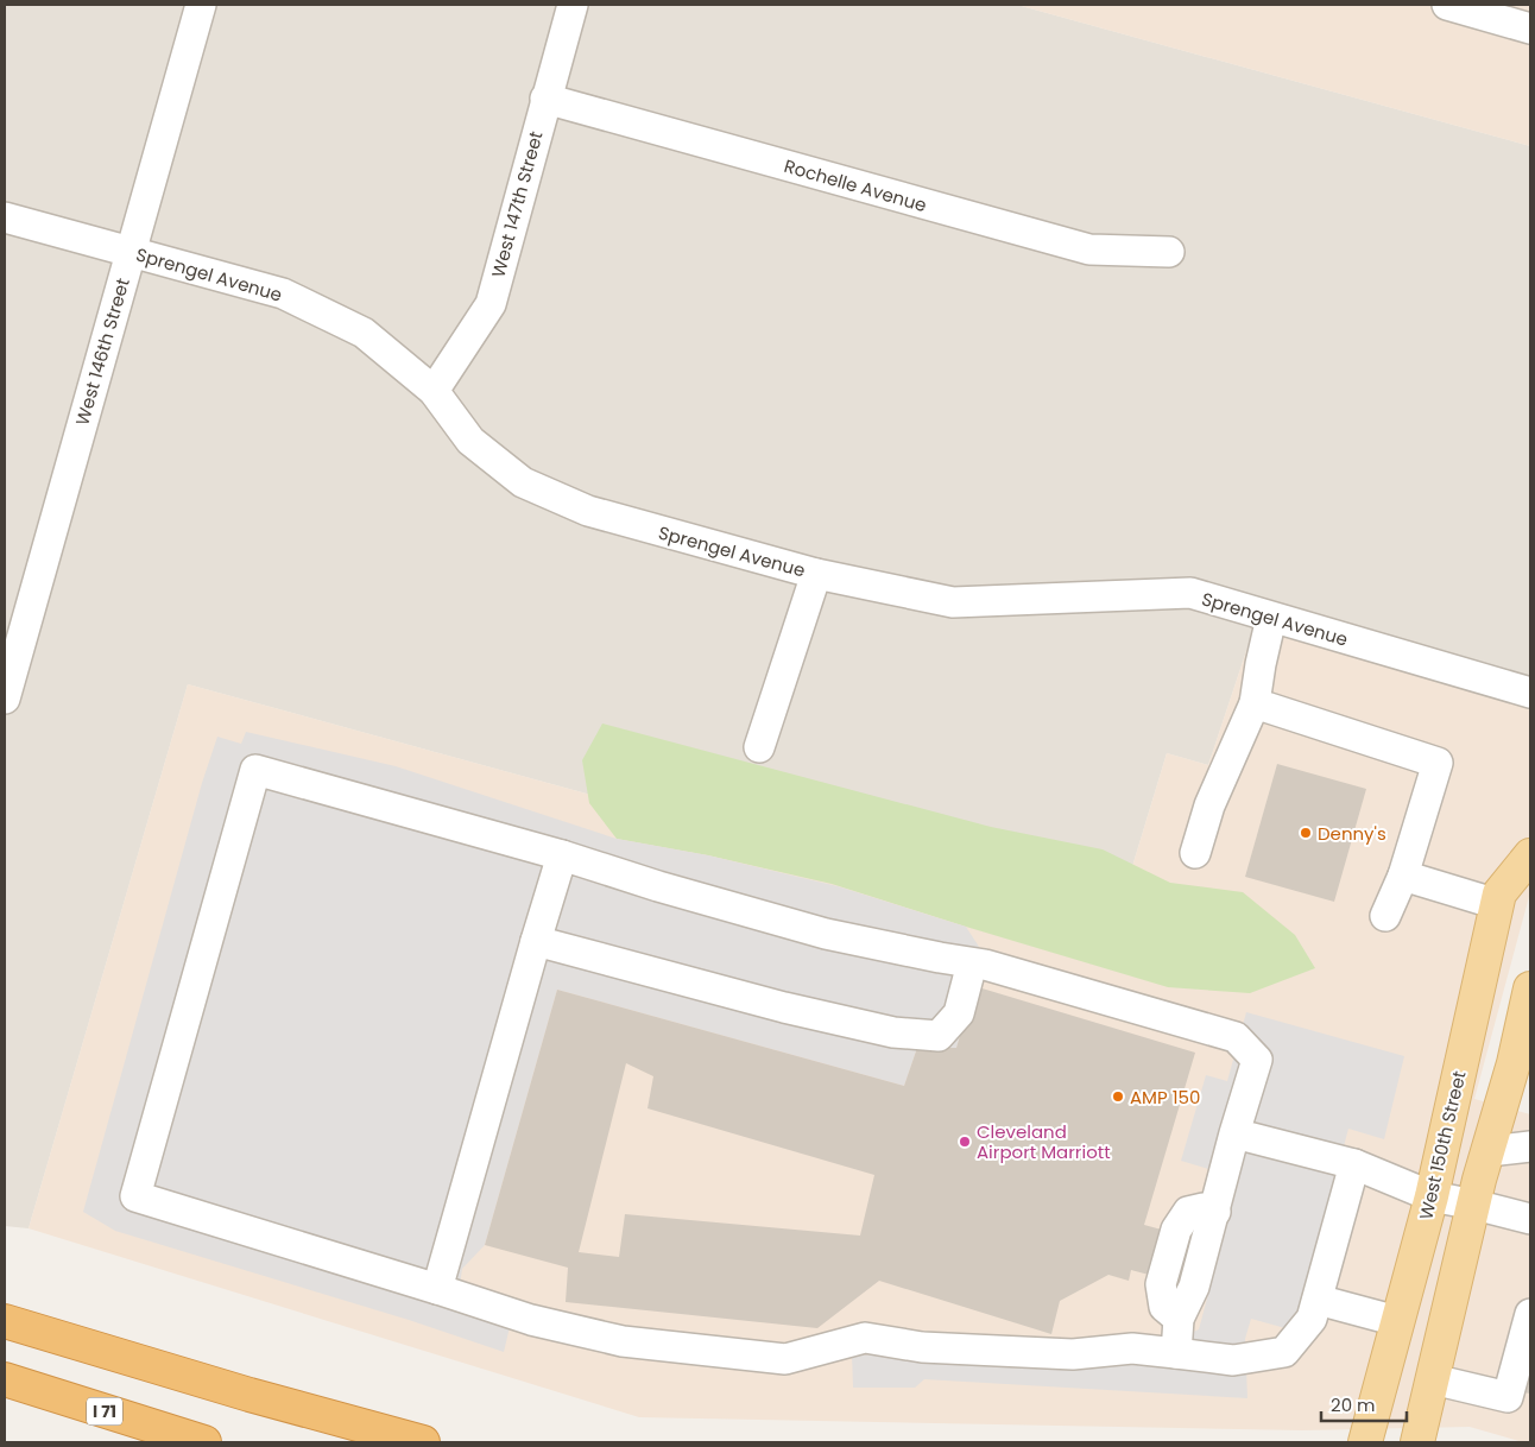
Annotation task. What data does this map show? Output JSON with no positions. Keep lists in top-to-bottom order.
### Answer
{
  "streets": {
    "highway": ["I 71"],
    "main road": ["West 150th Street"],
    "street": [
      "Rochelle Avenue",
      "West 147th Street",
      "Sprengel Avenue",
      "West 146th Street"
    ]
  },
  "crossings": [
    ["Rochelle Avenue", "West 147th Street"],
    ["West 147th Street", "Sprengel Avenue"],
    ["Sprengel Avenue", "West 146th Street"]
  ],
  "places": ["Denny's", "AMP 150", "Cleveland Airport Marriott"],
  "scale_bar": "20 m"
}
